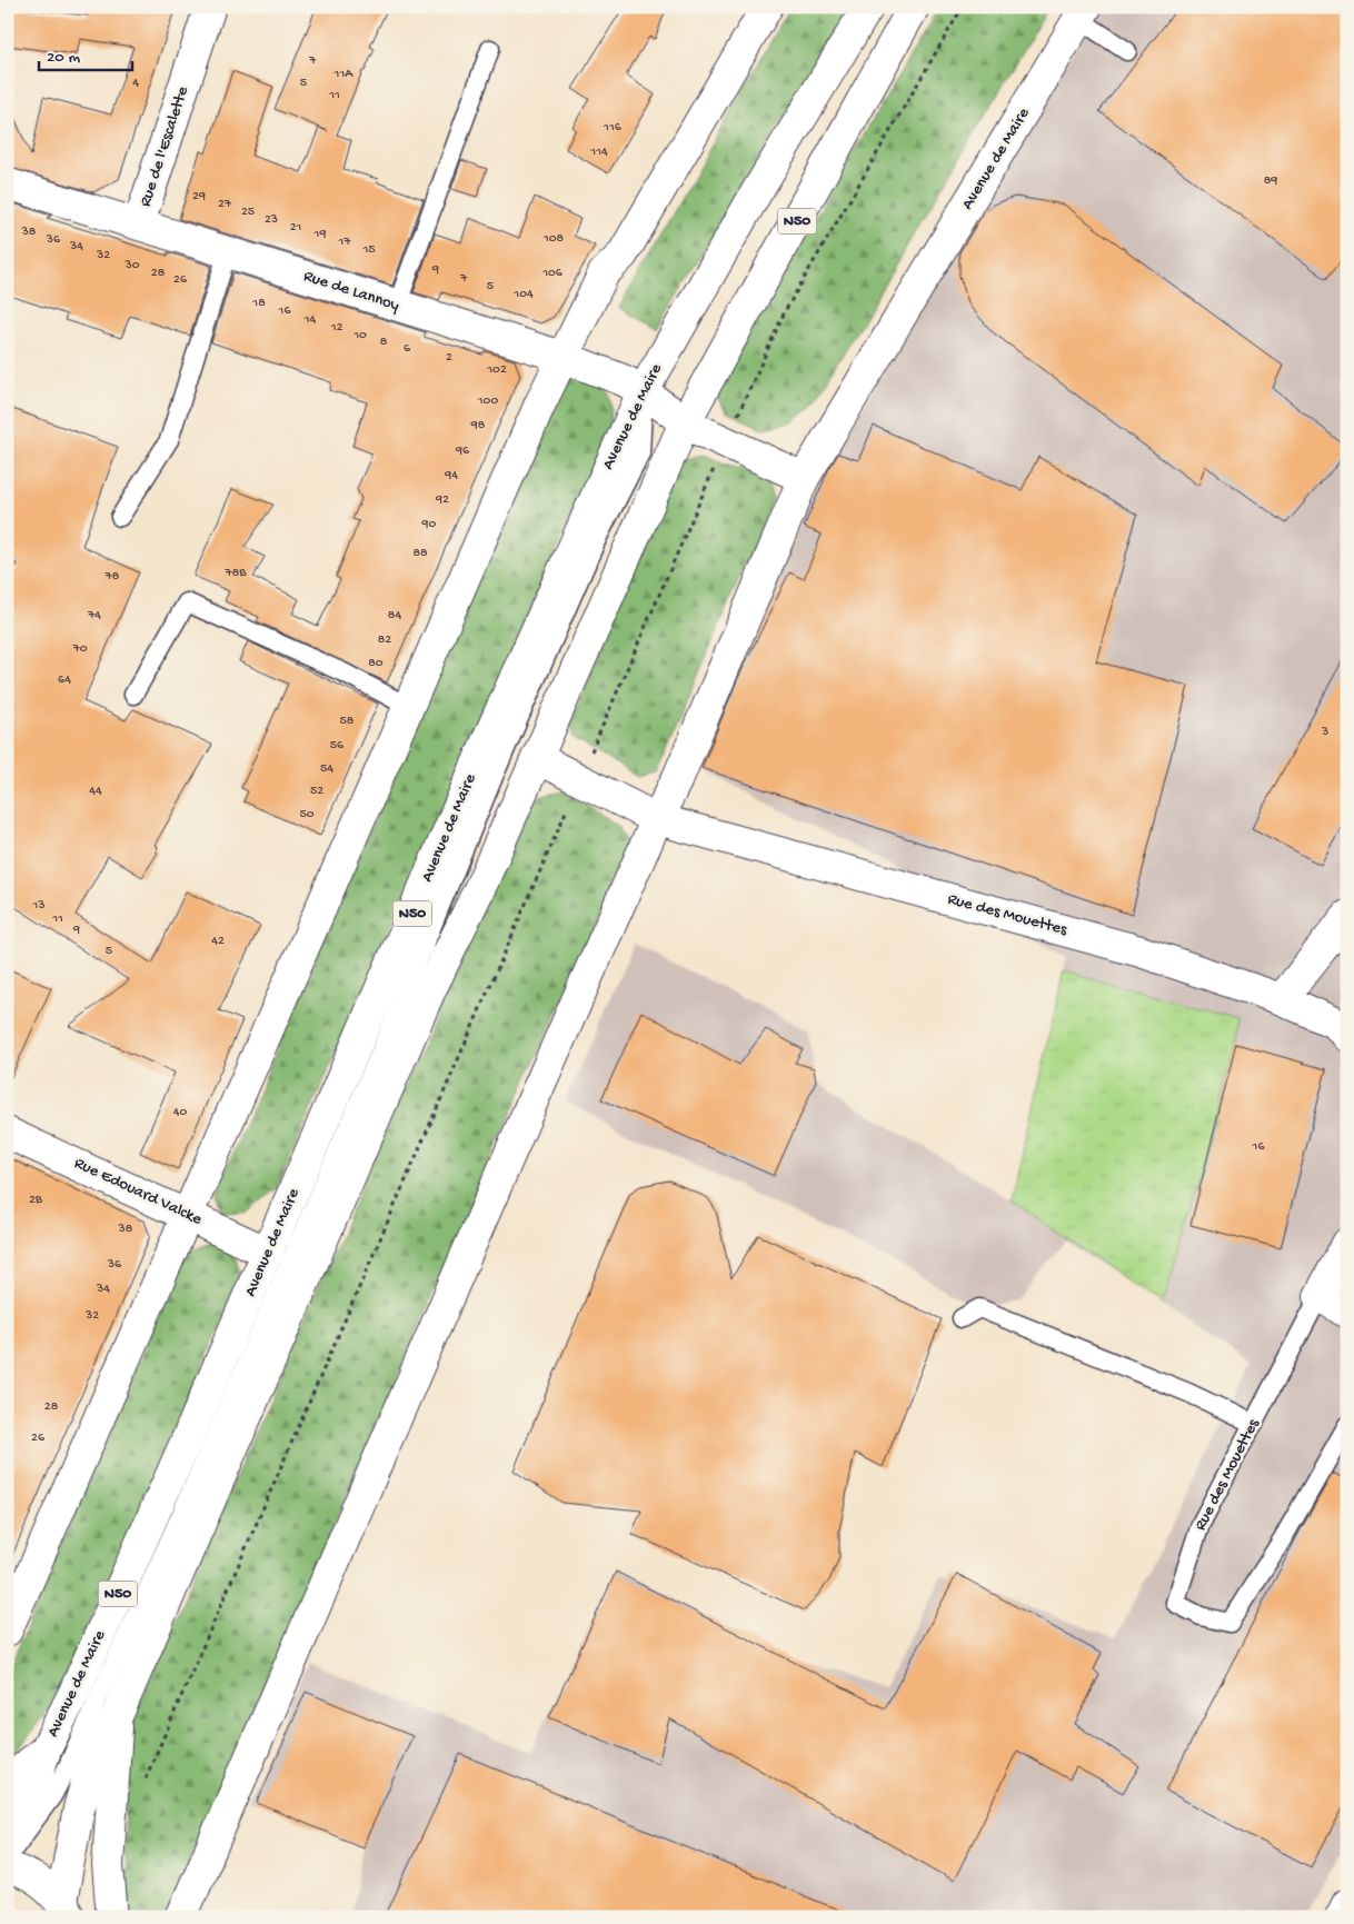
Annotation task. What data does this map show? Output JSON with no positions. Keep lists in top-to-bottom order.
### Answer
{
  "streets": {
    "street": [
      "Rue de l'Escalette",
      "Avenue de Maire",
      "N50",
      "Rue de Lannoy",
      "Rue des Mouettes",
      "Rue Edouard Valcke"
    ]
  },
  "crossings": [
    ["Rue de l'Escalette", "Rue de Lannoy"],
    ["Avenue de Maire", "Rue de Lannoy"],
    ["Avenue de Maire", "Rue des Mouettes"],
    ["Avenue de Maire", "Rue Edouard Valcke"],
    ["N50", "Rue de Lannoy"]
  ],
  "house_numbers": [
    "7",
    "11A",
    "4",
    "5",
    "11",
    "116",
    "114",
    "89",
    "29",
    "27",
    "25",
    "23",
    "21",
    "38",
    "19",
    "108",
    "36",
    "17",
    "34",
    "15",
    "32",
    "30",
    "9",
    "28",
    "106",
    "7",
    "26",
    "5",
    "104",
    "18",
    "16",
    "14",
    "12",
    "10",
    "8",
    "6",
    "2",
    "102",
    "100",
    "98",
    "96",
    "94",
    "92",
    "90",
    "88",
    "78B",
    "78",
    "74",
    "84",
    "82",
    "70",
    "80",
    "64",
    "58",
    "3",
    "56",
    "54",
    "44",
    "52",
    "50",
    "13",
    "11",
    "9",
    "42",
    "5",
    "40",
    "16",
    "2B",
    "38",
    "36",
    "34",
    "32",
    "28",
    "26"
  ],
  "scale_bar": "20 m"
}
